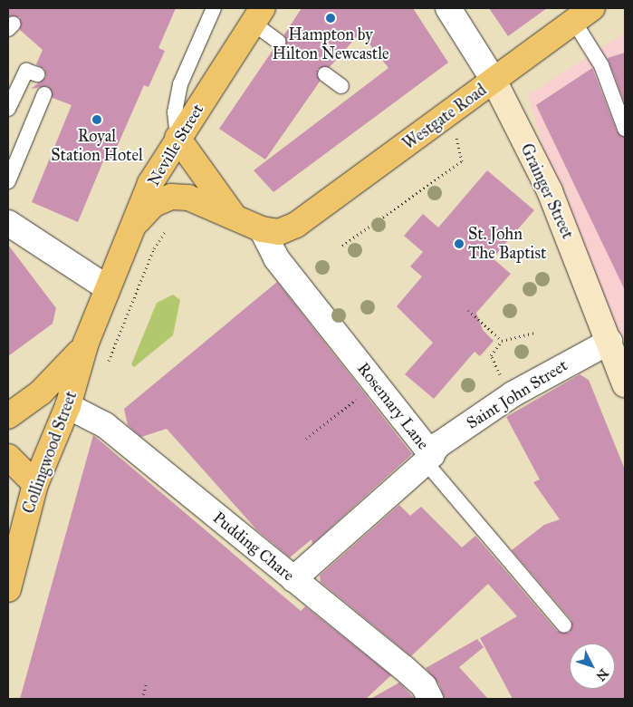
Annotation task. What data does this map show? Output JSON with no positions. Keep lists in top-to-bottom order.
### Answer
{
  "streets": {
    "main road": ["Westgate Road", "Neville Street", "Collingwood Street"],
    "street": [
      "Grainger Street",
      "Saint John Street",
      "Rosemary Lane",
      "Pudding Chare"
    ]
  },
  "crossings": [
    ["Westgate Road", "Grainger Street"],
    ["Westgate Road", "Rosemary Lane"],
    ["Neville Street", "Collingwood Street"],
    ["Grainger Street", "Saint John Street"],
    ["Saint John Street", "Rosemary Lane"],
    ["Rosemary Lane", "Pudding Chare"],
    ["Collingwood Street", "Pudding Chare"]
  ],
  "places": ["Hampton by Hilton Newcastle", "Royal Station Hotel", "St. John The Baptist"],
  "north": "bottom right"
}
